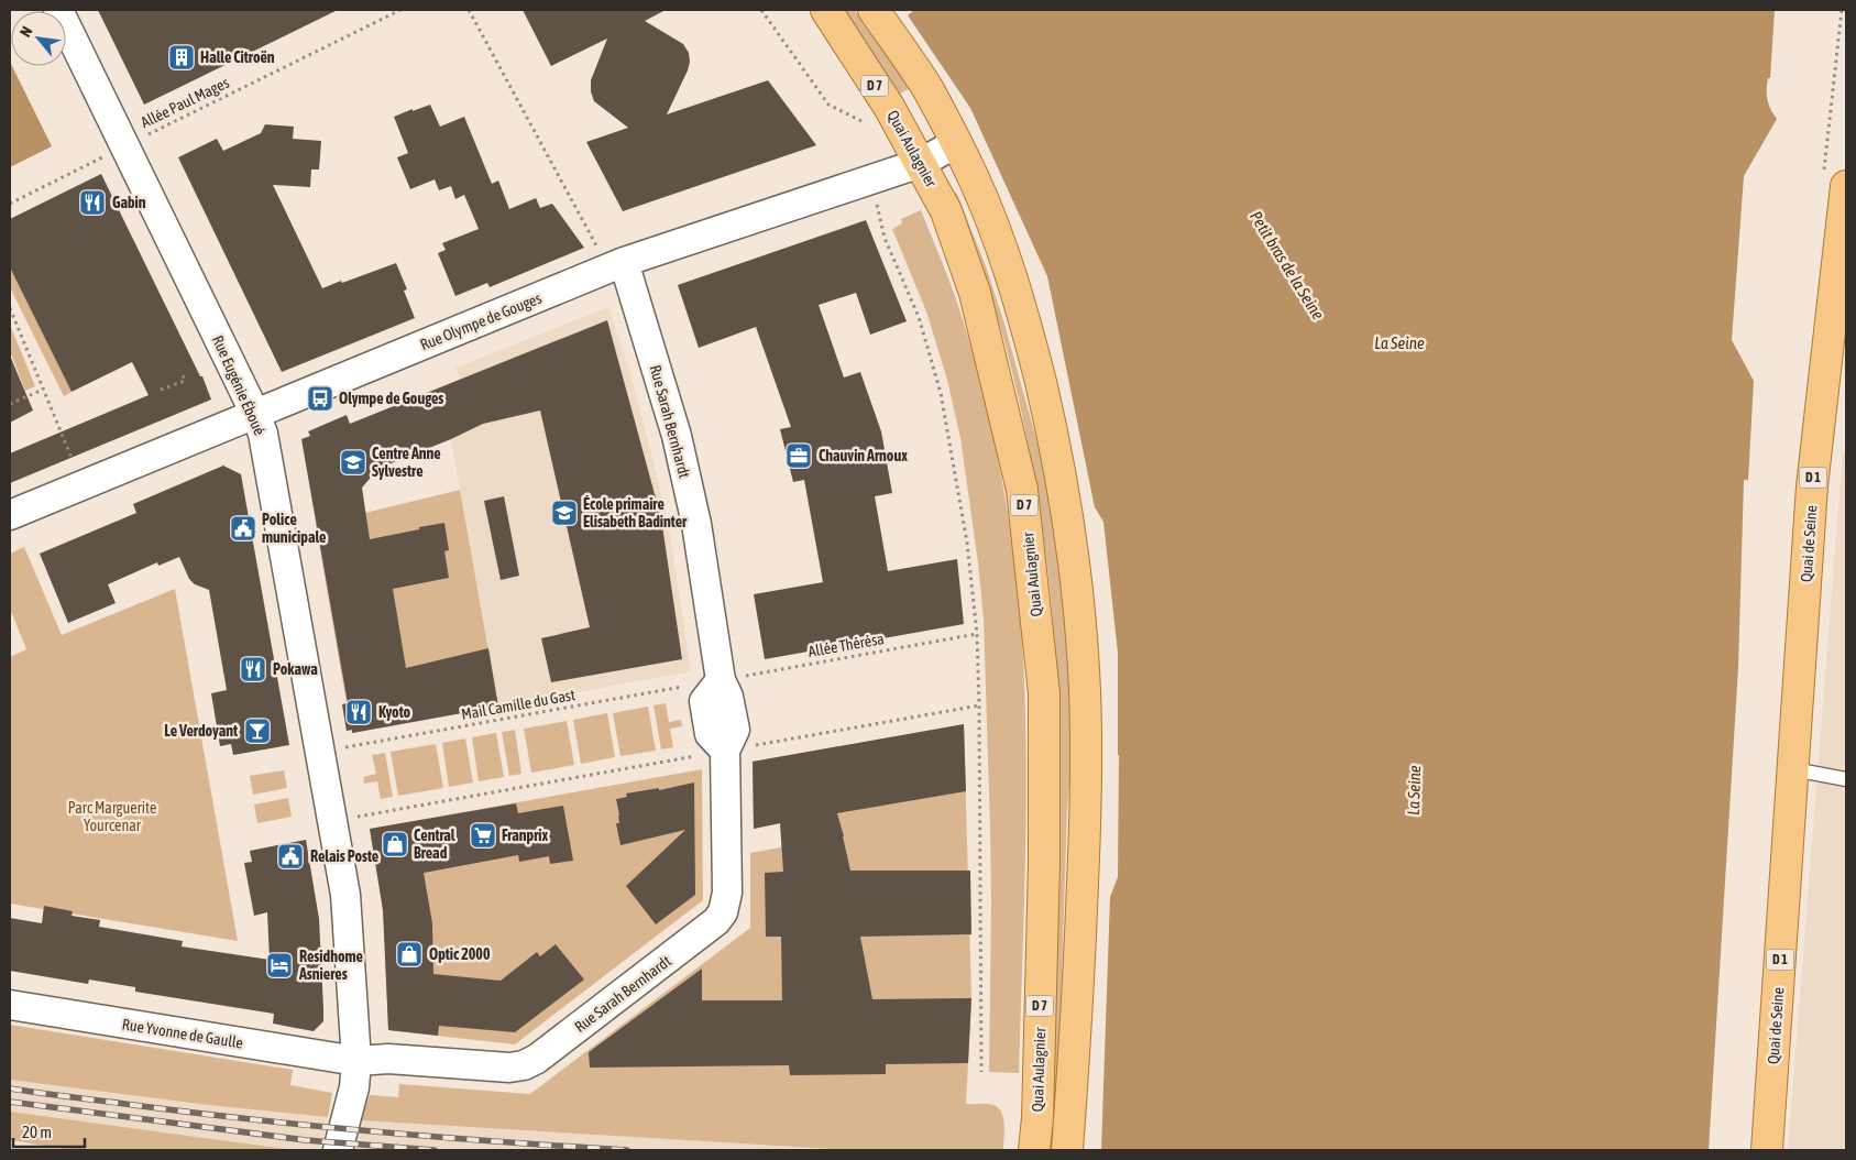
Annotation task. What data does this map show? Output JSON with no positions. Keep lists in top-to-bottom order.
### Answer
{
  "streets": {
    "main road": [
      "D 7",
      "Quai Aulagnier",
      "D 1",
      "Quai de Seine"
    ],
    "street": [
      "Rue Olympe de Gouges",
      "Rue Eugénie Éboué",
      "Rue Sarah Bernhardt",
      "Rue Yvonne de Gaulle"
    ],
    "path": ["Allée Paul Mages", "Allée Thérésa", "Mail Camille du Gast"]
  },
  "crossings": [
    ["Allée Paul Mages", "Rue Eugénie Éboué"],
    ["Quai Aulagnier", "Rue Olympe de Gouges"],
    ["Rue Olympe de Gouges", "Rue Eugénie Éboué"],
    ["Rue Olympe de Gouges", "Rue Sarah Bernhardt"],
    ["Rue Eugénie Éboué", "Rue Sarah Bernhardt"],
    ["Rue Eugénie Éboué", "Mail Camille du Gast"],
    ["Rue Eugénie Éboué", "Rue Yvonne de Gaulle"],
    ["Rue Sarah Bernhardt", "Allée Thérésa"],
    ["Rue Sarah Bernhardt", "Mail Camille du Gast"],
    ["Rue Sarah Bernhardt", "Rue Yvonne de Gaulle"],
    ["Allée Thérésa", "Mail Camille du Gast"]
  ],
  "water": ["Petit bras de la Seine", "La Seine"],
  "parks": ["Parc Marguerite Yourcenar"],
  "places": {
    "building": ["Halle Citroën"],
    "restaurant": ["Gabin", "Pokawa", "Kyoto"],
    "bus stop": ["Olympe de Gouges"],
    "office": ["Chauvin Arnoux"],
    "school or university": ["Centre Anne Sylvestre", "École primaire Elisabeth Badinter"],
    "public building": ["Police municipale", "Relais Poste"],
    "bar": ["Le Verdoyant"],
    "supermarket": ["Franprix"],
    "shop": ["Central Bread", "Optic 2000"],
    "hotel": ["Residhome Asnieres"]
  },
  "scale_bar": "20 m",
  "north": "top left"
}
